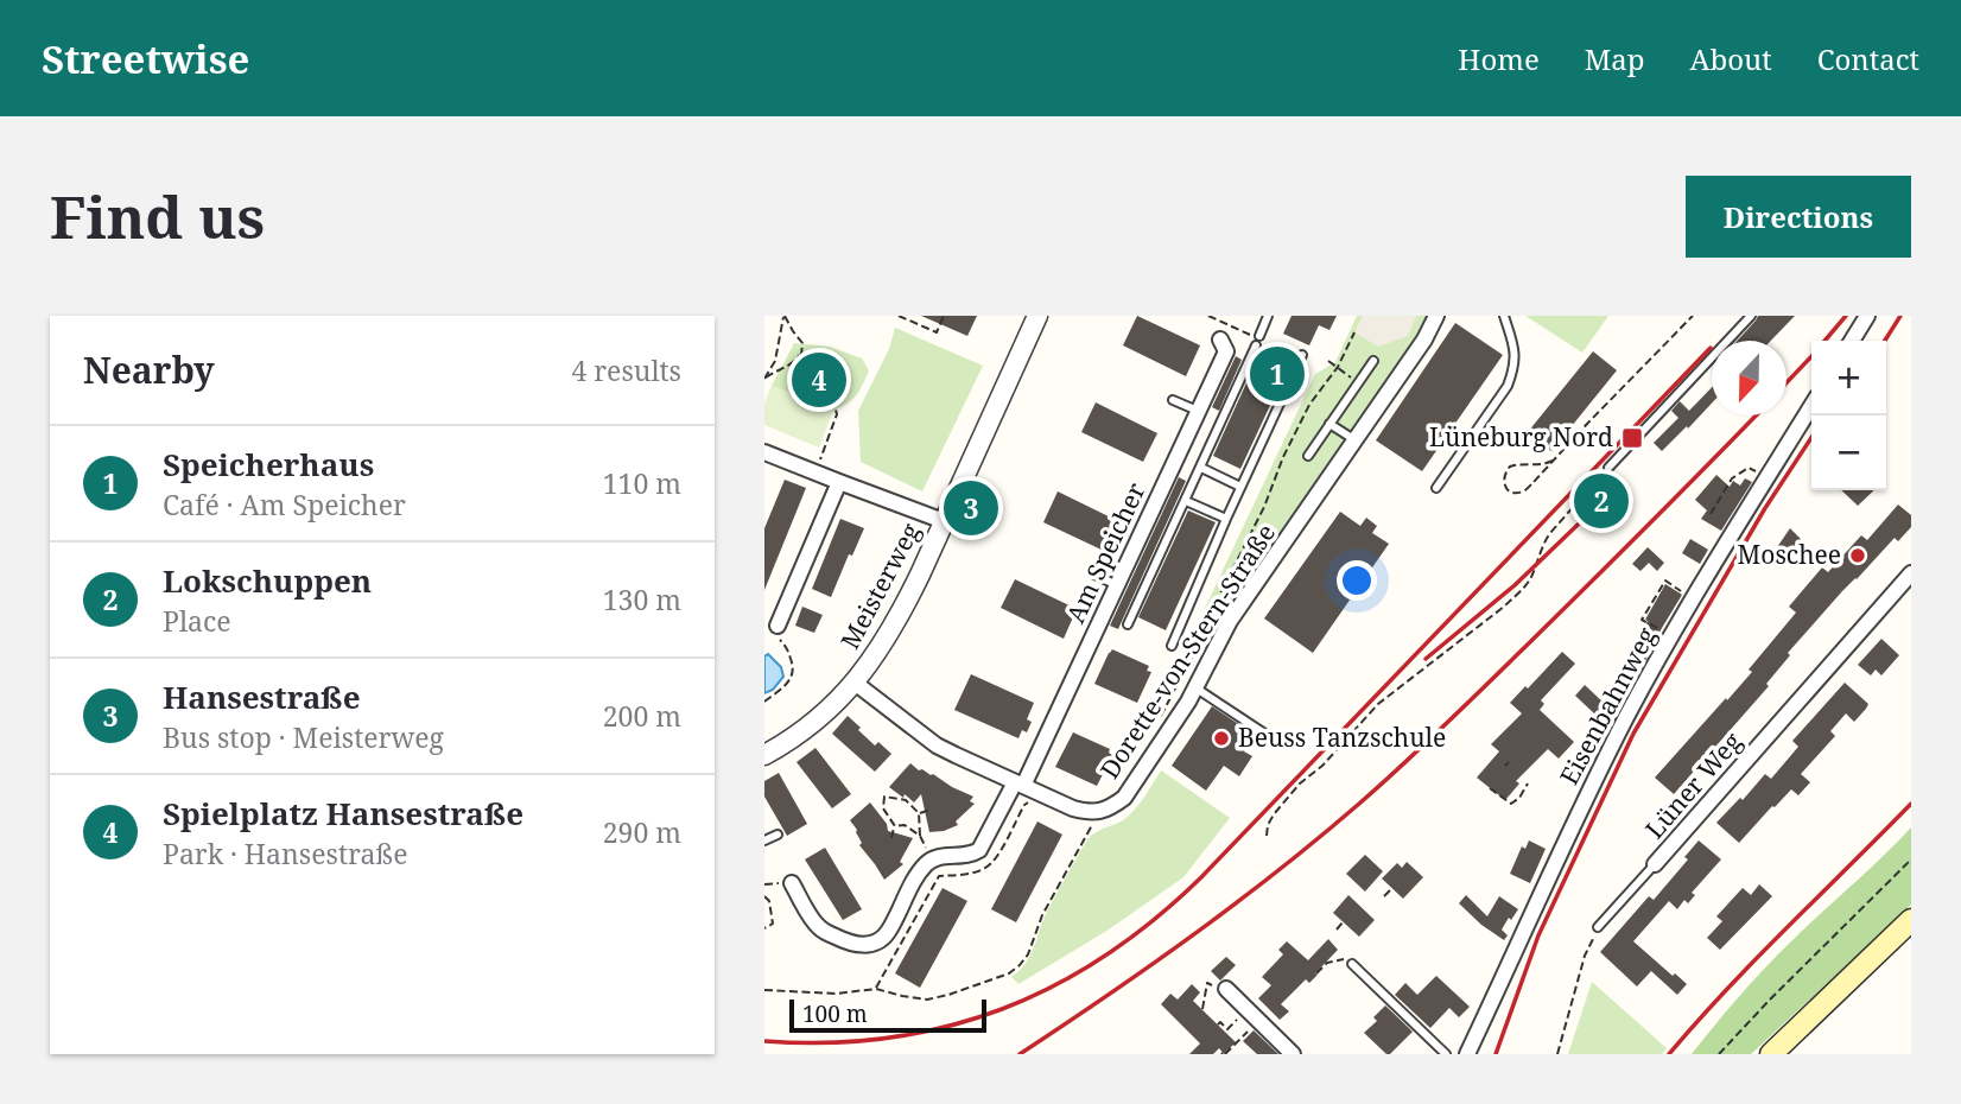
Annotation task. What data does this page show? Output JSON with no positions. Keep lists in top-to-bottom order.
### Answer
{
  "streets": {
    "street": [
      "Am Speicher",
      "Meisterweg",
      "Dorette-von-Stern-Straße",
      "Eisenbahnweg",
      "Lüner Weg"
    ]
  },
  "crossings": [
    ["Am Speicher", "Dorette-von-Stern-Straße"],
    ["Meisterweg", "Dorette-von-Stern-Straße"]
  ],
  "places": {
    "transit": ["Lüneburg Nord"],
    "other": ["Moschee", "Beuss Tanzschule"]
  },
  "scale_bar": "100 m",
  "north": "bottom",
  "page": {
    "header": "Streetwise",
    "nav": [
      "Home",
      "Map",
      "About",
      "Contact"
    ],
    "buttons": "Directions",
    "title": "Find us",
    "heading": ["Nearby", "4 results"],
    "map_buttons": ["+", "−"],
    "pins": [
      "1",
      "4",
      "2",
      "3"
    ],
    "list": [
      {
        "mark": "1",
        "name": "Speicherhaus",
        "note": "Café · Am Speicher",
        "value": "110 m"
      },
      {
        "mark": "2",
        "name": "Lokschuppen",
        "note": "Place",
        "value": "130 m"
      },
      {
        "mark": "3",
        "name": "Hansestraße",
        "note": "Bus stop · Meisterweg",
        "value": "200 m"
      },
      {
        "mark": "4",
        "name": "Spielplatz Hansestraße",
        "note": "Park · Hansestraße",
        "value": "290 m"
      }
    ],
    "scale": "100 m"
  }
}
